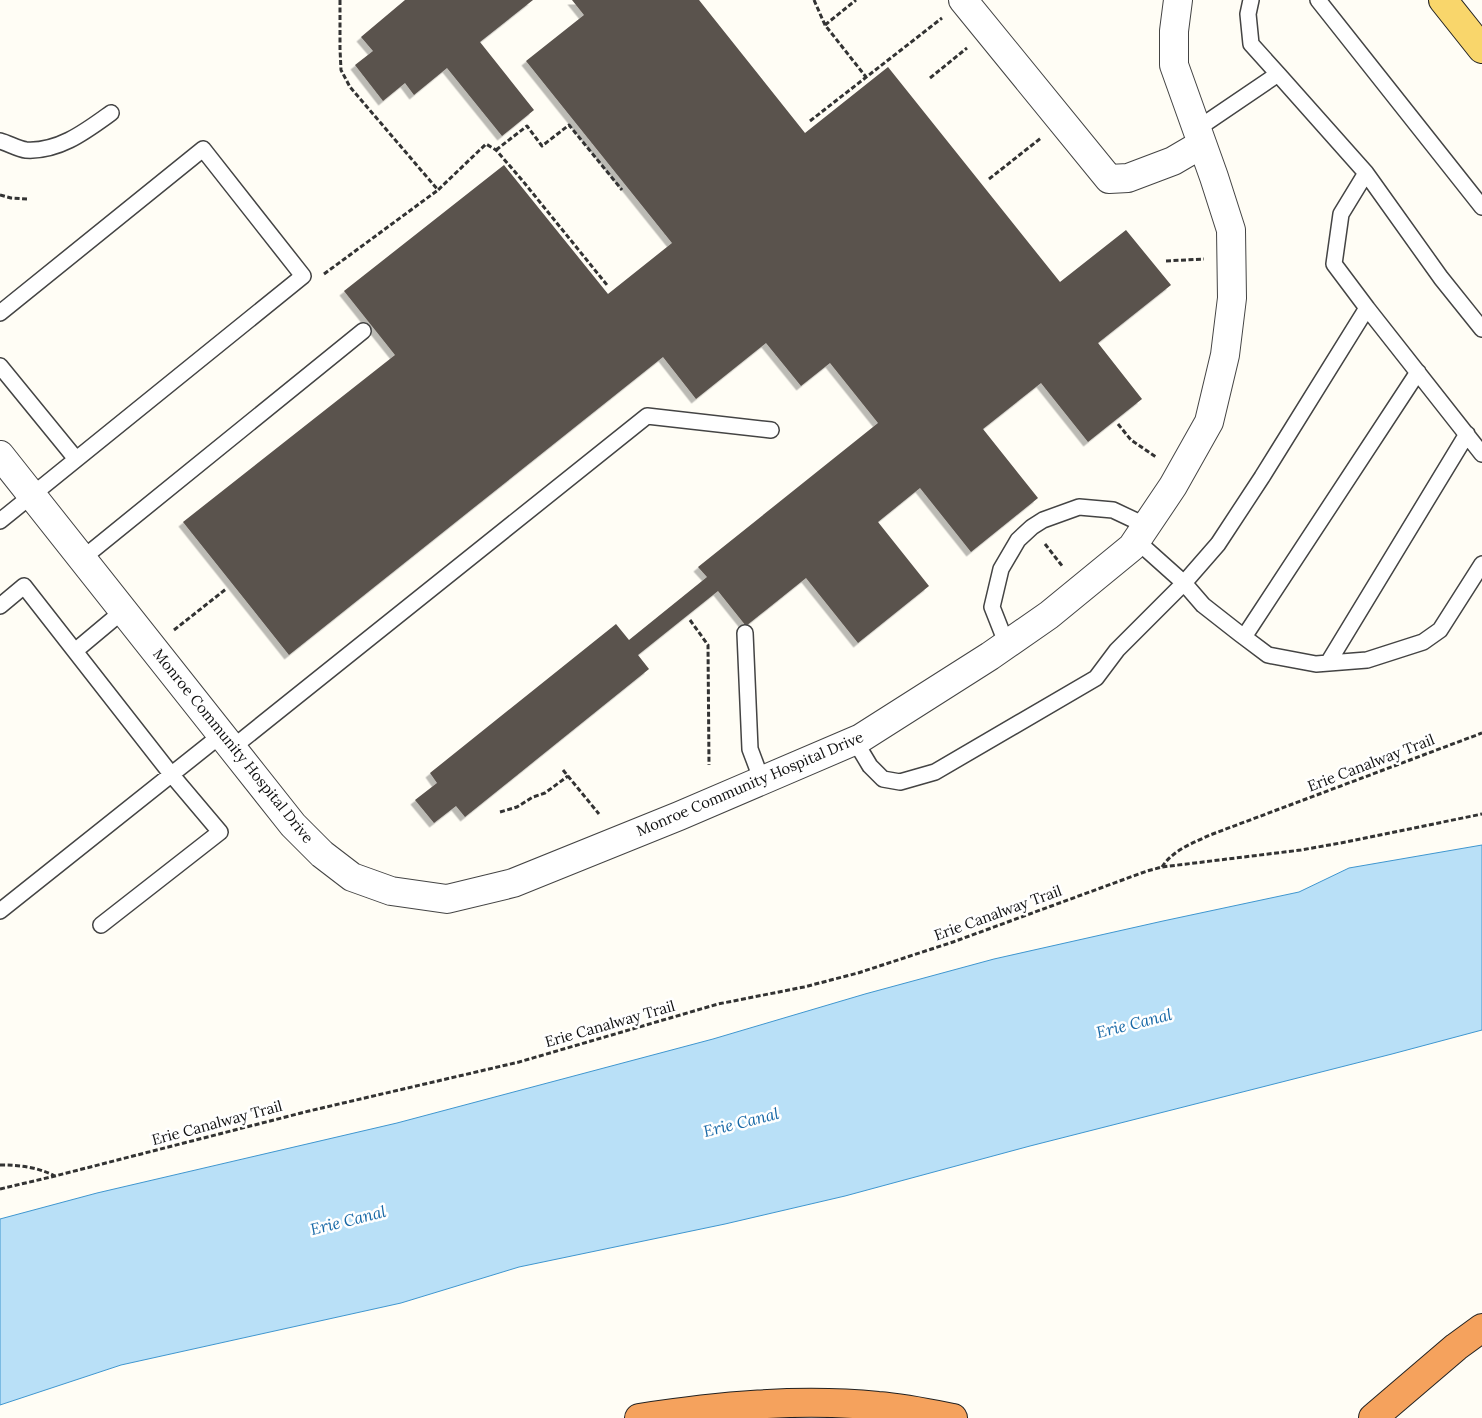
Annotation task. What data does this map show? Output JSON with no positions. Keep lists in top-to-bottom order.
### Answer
{
  "streets": {
    "street": ["Monroe Community Hospital Drive"],
    "path": ["Erie Canalway Trail"]
  },
  "water": ["Erie Canal"]
}
